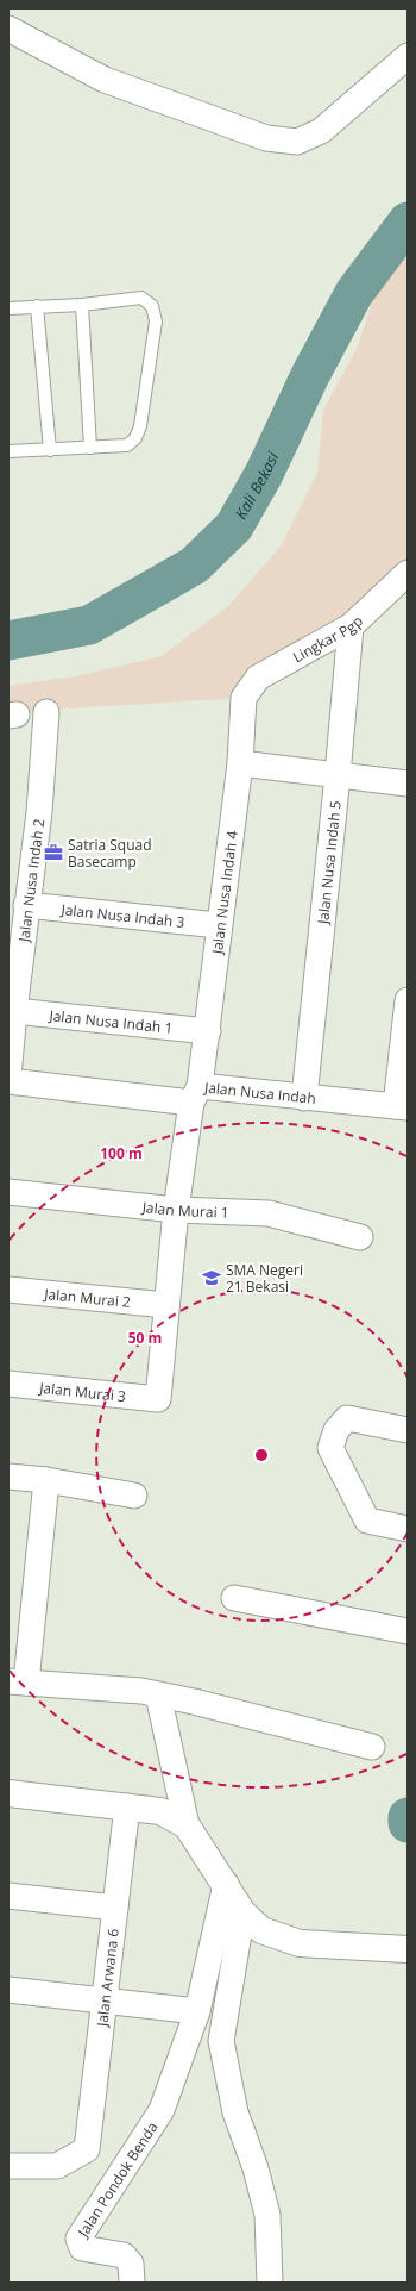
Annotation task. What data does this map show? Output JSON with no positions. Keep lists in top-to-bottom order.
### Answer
{
  "streets": {
    "street": [
      "Lingkar Pgp",
      "Jalan Nusa Indah 5",
      "Jalan Nusa Indah 2",
      "Jalan Nusa Indah 4",
      "Jalan Nusa Indah 3",
      "Jalan Nusa Indah 1",
      "Jalan Nusa Indah",
      "Jalan Murai 1",
      "Jalan Murai 2",
      "Jalan Murai 3",
      "Jalan Arwana 6",
      "Jalan Pondok Benda"
    ]
  },
  "crossings": [
    ["Lingkar Pgp", "Jalan Nusa Indah 5"],
    ["Lingkar Pgp", "Jalan Nusa Indah 4"],
    ["Jalan Nusa Indah 5", "Jalan Nusa Indah"],
    ["Jalan Nusa Indah 2", "Jalan Nusa Indah 3"],
    ["Jalan Nusa Indah 2", "Jalan Nusa Indah 1"],
    ["Jalan Nusa Indah 4", "Jalan Nusa Indah 3"],
    ["Jalan Nusa Indah 4", "Jalan Nusa Indah 1"],
    ["Jalan Nusa Indah 4", "Jalan Nusa Indah"],
    ["Jalan Nusa Indah 4", "Jalan Murai 1"],
    ["Jalan Nusa Indah 4", "Jalan Murai 2"],
    ["Jalan Nusa Indah 4", "Jalan Murai 3"]
  ],
  "water": ["Kali Bekasi"],
  "places": {
    "office": ["Satria Squad Basecamp"],
    "school or university": ["SMA Negeri 21 Bekasi"]
  },
  "rings": ["100 m", "50 m"]
}
